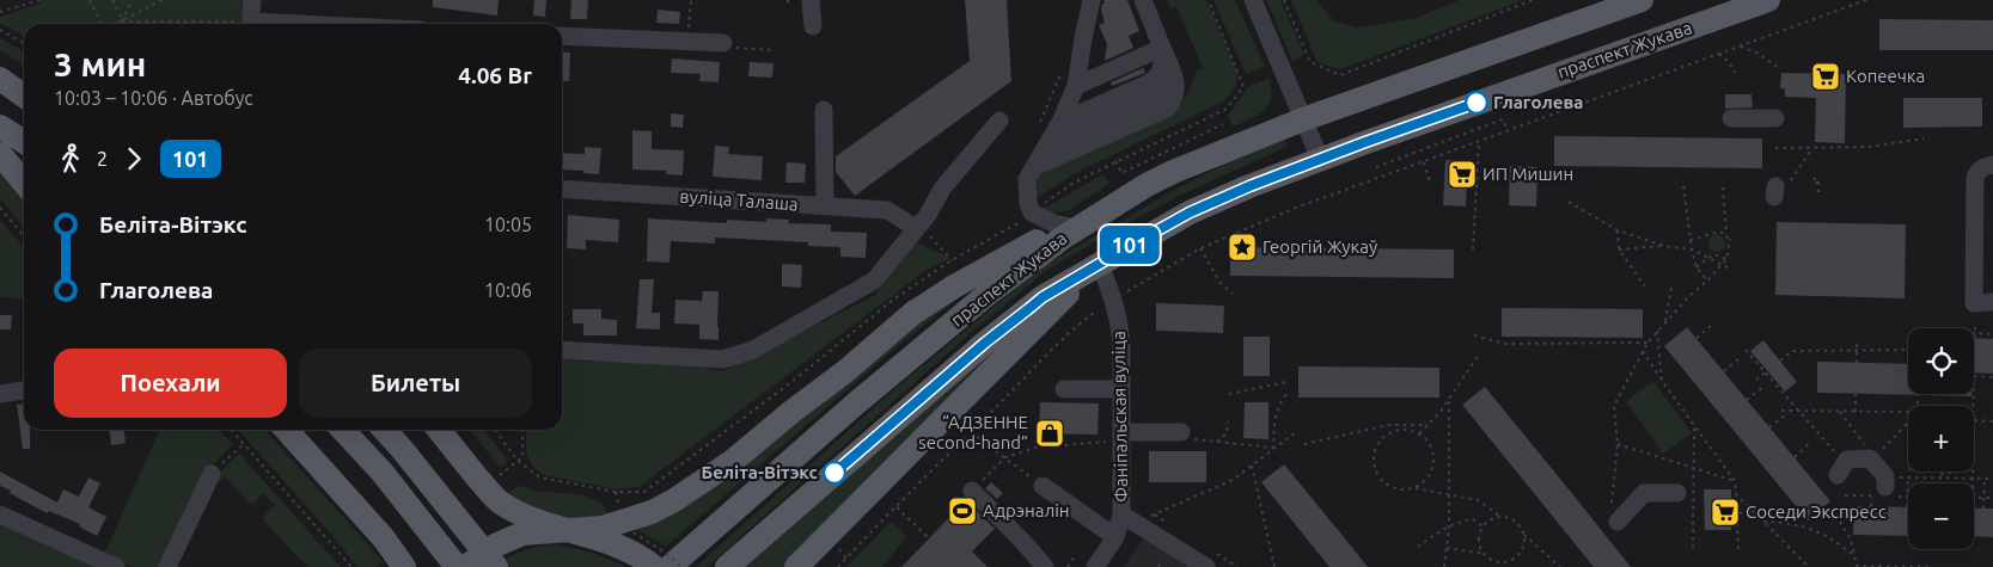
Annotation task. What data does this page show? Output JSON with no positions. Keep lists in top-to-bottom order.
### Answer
{
  "streets": {
    "main road": ["праспект Жукава"],
    "street": ["вуліца Талаша", "Фаніпальская вуліца"]
  },
  "crossings": [
    ["праспект Жукава", "Фаніпальская вуліца"]
  ],
  "places": {
    "supermarket": ["Копеечка", "ИП Мишин", "Соседи Экспресс"],
    "other": ["Глаголева", "Беліта-Вітэкс"],
    "place": ["Георгій Жукаў"],
    "shop": ["“АДЗЕННЕ second-hand”"],
    "sports": ["Адрэналін"]
  },
  "lines": ["bus line 101"],
  "page": {
    "on_map": "101",
    "heading": ["3 мин", "10:03 – 10:06 · Автобус", "4.06 Br"],
    "legs": ["2", "101"],
    "list": [
      {
        "name": "Беліта-Вітэкс",
        "value": "10:05"
      },
      {
        "name": "Глаголева",
        "value": "10:06"
      }
    ],
    "map_buttons": ["+", "−"],
    "buttons": ["Поехали", "Билеты"]
  }
}
